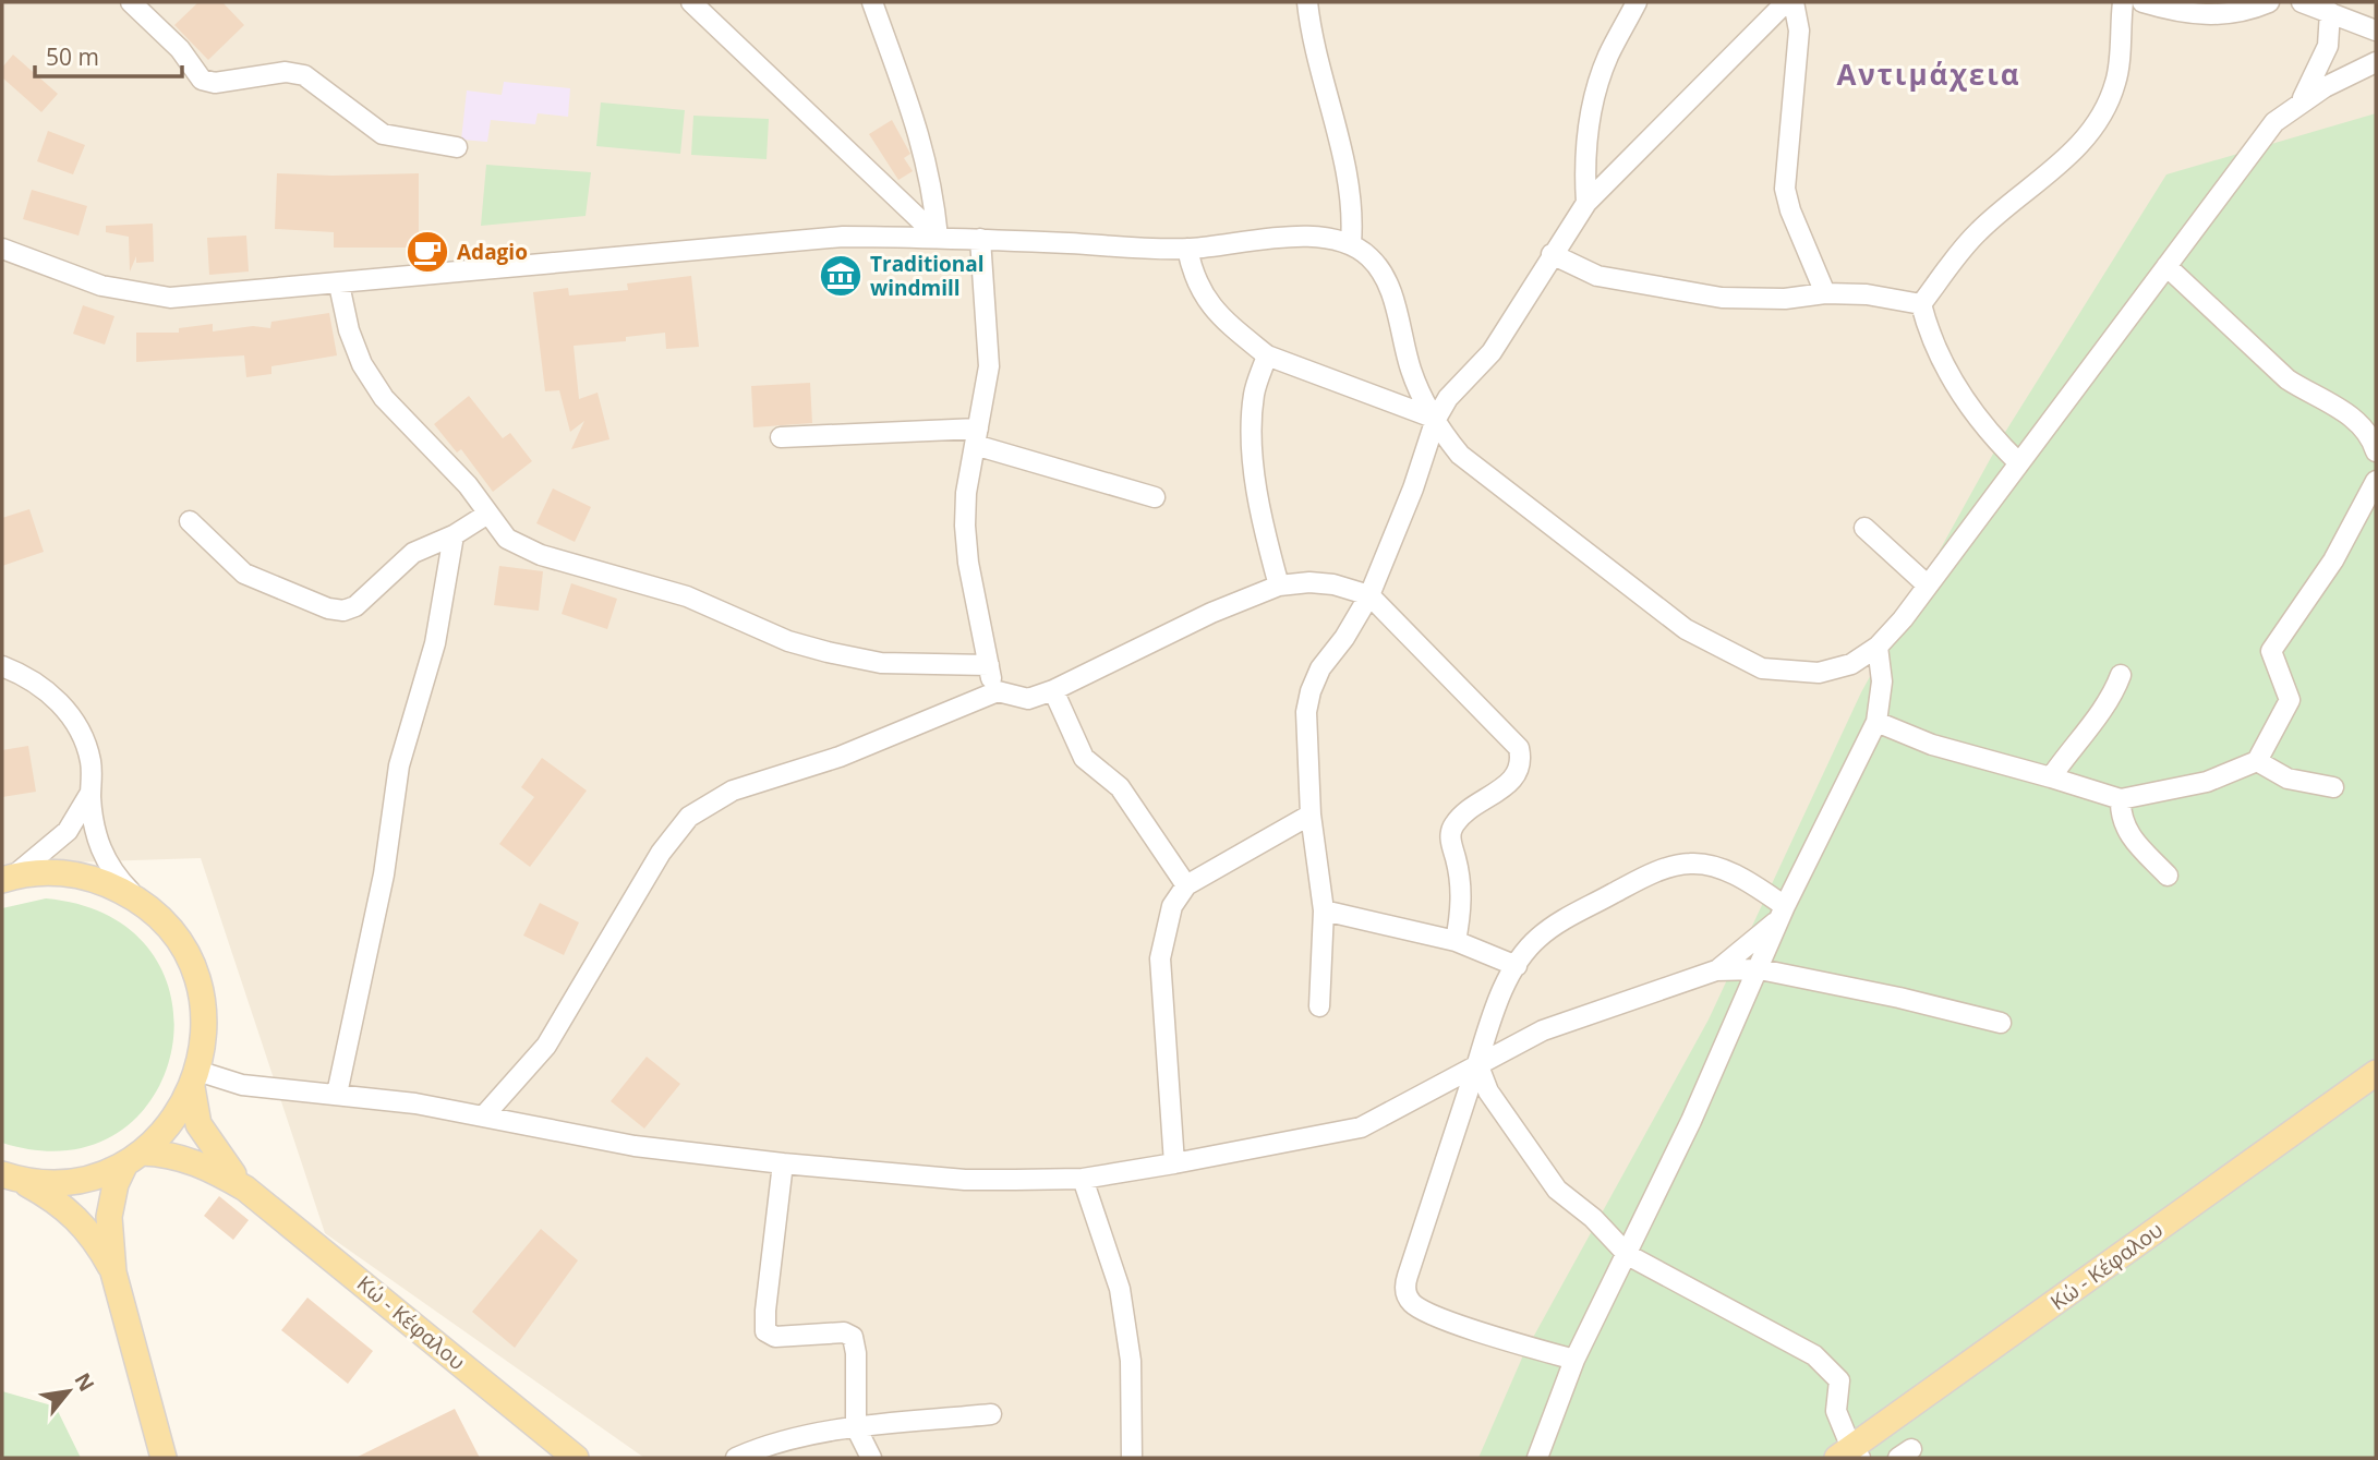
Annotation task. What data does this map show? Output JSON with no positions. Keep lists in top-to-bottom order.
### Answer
{
  "streets": {
    "main road": ["Κώ - Κέφαλου"]
  },
  "districts": ["Αντιμάχεια"],
  "places": {
    "cafe": ["Adagio"],
    "museum": ["Traditional windmill"]
  },
  "scale_bar": "50 m",
  "north": "top right"
}
